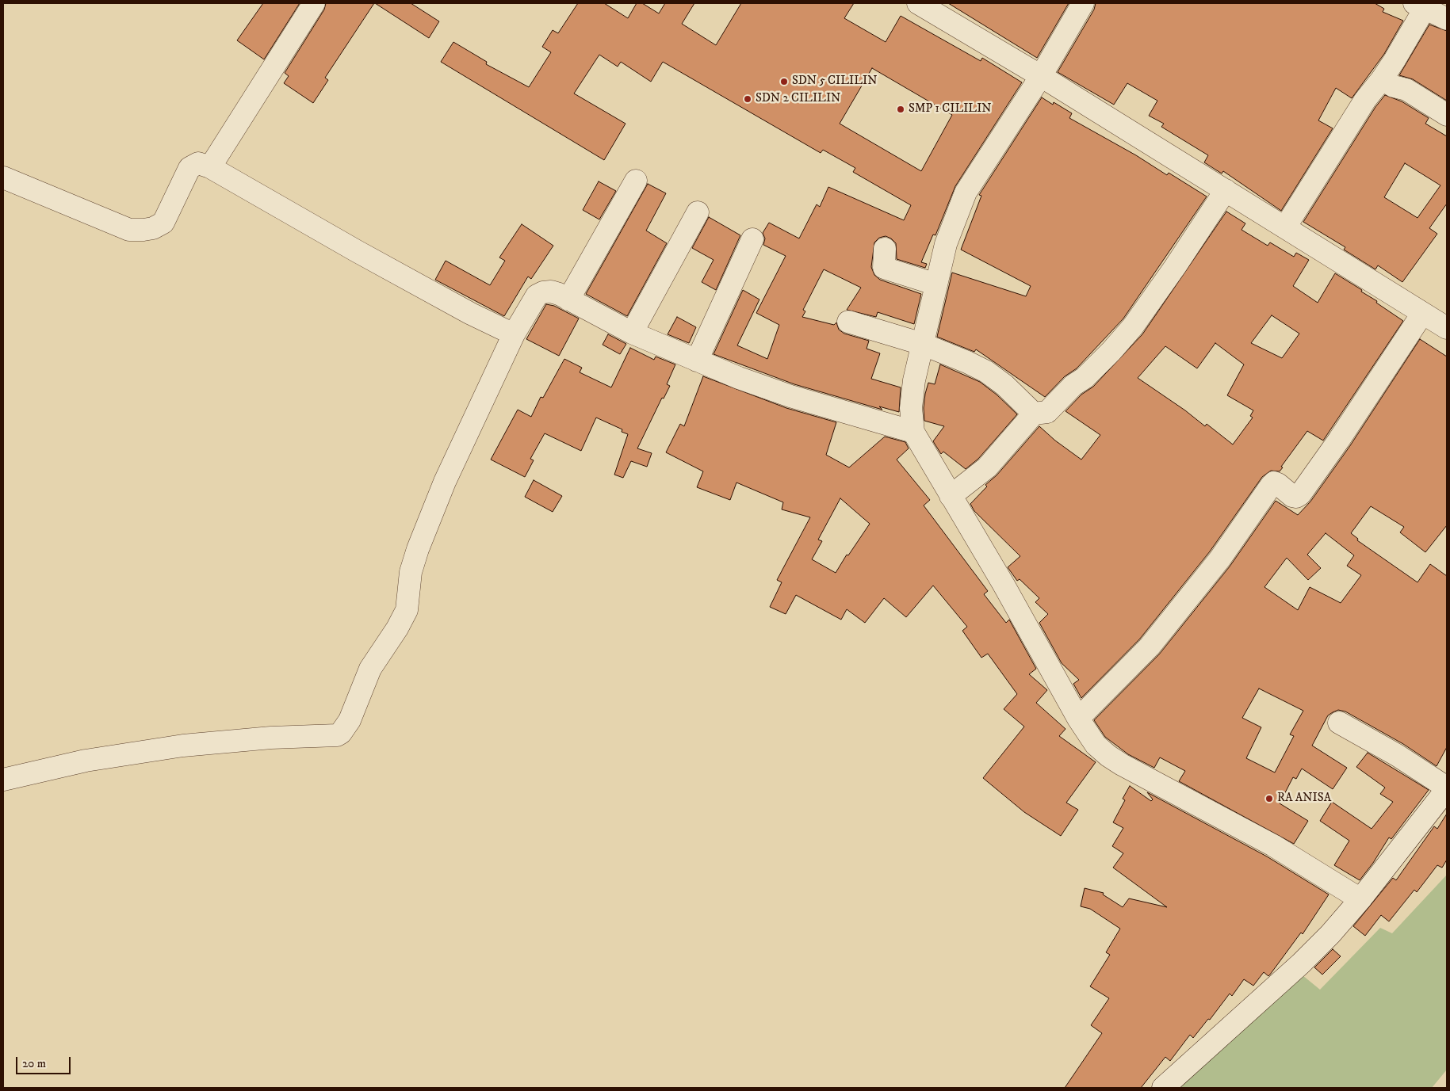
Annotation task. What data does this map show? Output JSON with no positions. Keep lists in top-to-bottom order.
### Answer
{
  "places": [
    "SDN 5 CILILIN",
    "SDN 2 CILILIN",
    "SMP 1 CILILIN",
    "RA ANISA"
  ],
  "scale_bar": "20 m"
}
